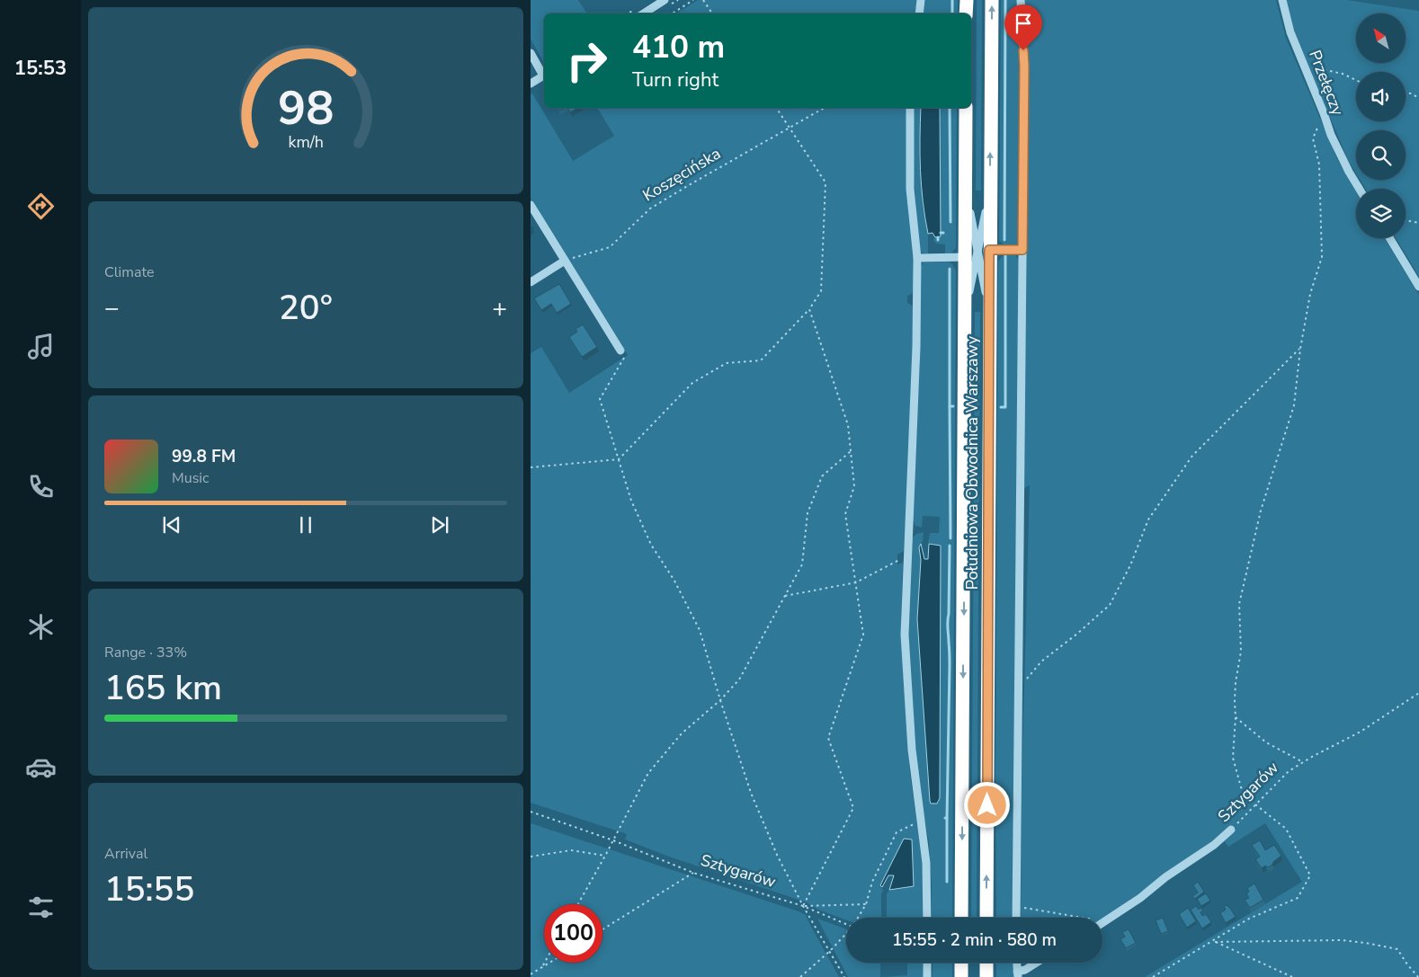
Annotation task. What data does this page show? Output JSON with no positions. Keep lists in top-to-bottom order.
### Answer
{
  "streets": {
    "highway": ["Południowa Obwodnica Warszawy"],
    "street": ["Przełęczy", "Sztygarów"],
    "path": ["Koszęcińska"]
  },
  "north": "top left",
  "page": {
    "tabs": "15:53",
    "turn": ["410 m", "Turn right"],
    "tile": [
      "Climate",
      ["Range · 33%", "165 km"],
      ["Arrival", "15:55"]
    ],
    "heat": ["−", "20°", "+"],
    "song": ["99.8 FM", "Music"],
    "limit": "100",
    "trip": "15:55 · 2 min · 580 m",
    "gauge": ["98", "km/h"]
  }
}
